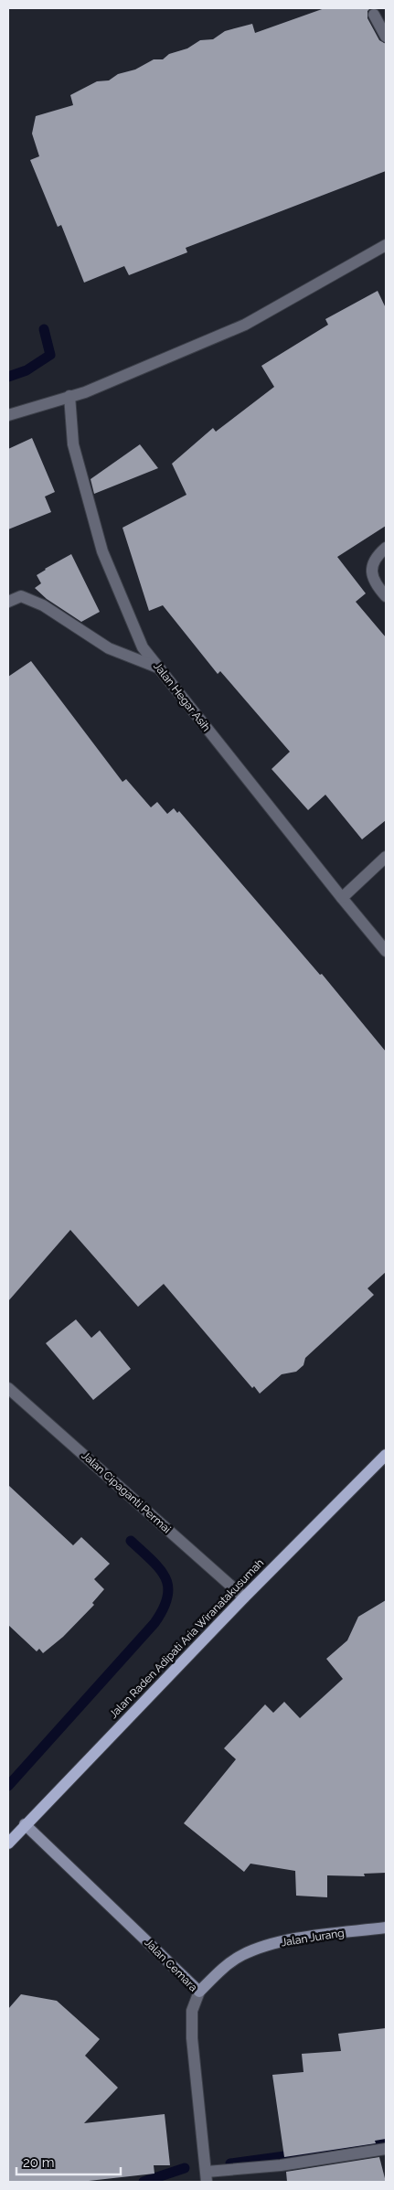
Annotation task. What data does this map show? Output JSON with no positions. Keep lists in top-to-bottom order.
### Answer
{
  "streets": {
    "main road": ["Jalan Raden Adipati Aria Wiranatakusumah", "Jalan Jurang", "Jalan Cemara"],
    "street": ["Jalan Hegar Asih", "Jalan Cipaganti Permai"]
  },
  "crossings": [
    ["Jalan Cipaganti Permai", "Jalan Raden Adipati Aria Wiranatakusumah"],
    ["Jalan Raden Adipati Aria Wiranatakusumah", "Jalan Cemara"],
    ["Jalan Jurang", "Jalan Cemara"]
  ],
  "scale_bar": "20 m"
}
